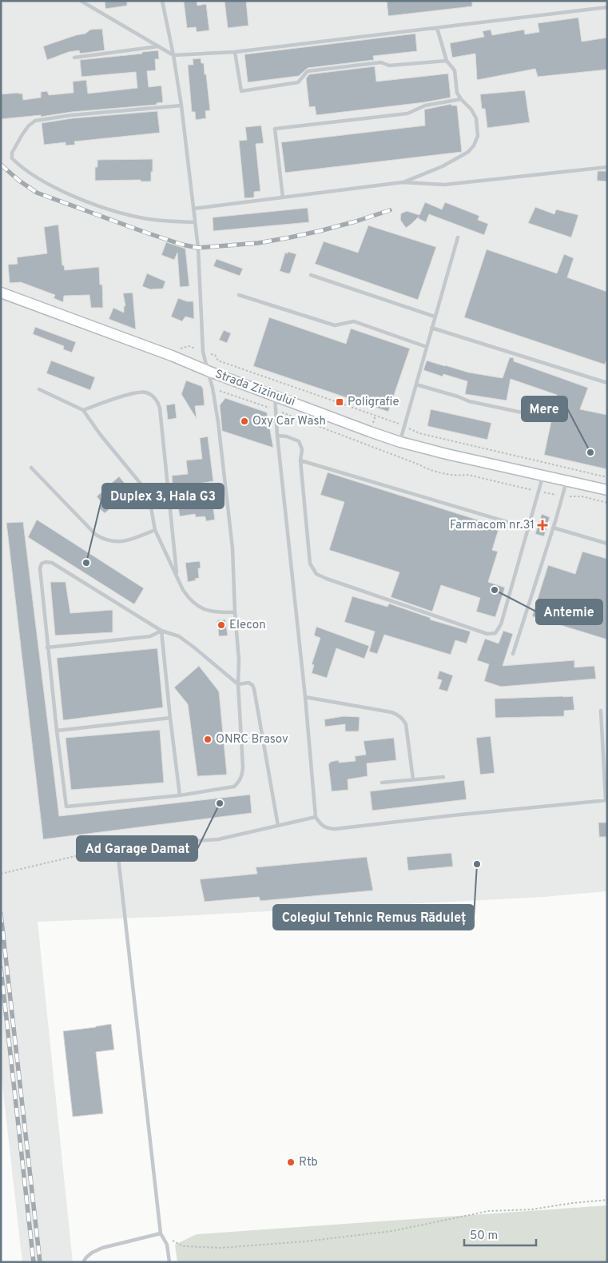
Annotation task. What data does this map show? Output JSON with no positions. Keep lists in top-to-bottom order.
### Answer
{
  "streets": {
    "main road": ["Strada Zizinului"]
  },
  "places": {
    "transit": ["Poligrafie"],
    "other": [
      "Oxy Car Wash",
      "Mere",
      "Duplex 3, Hala G3",
      "Antemie",
      "Elecon",
      "ONRC Brasov",
      "Ad Garage Damat",
      "Colegiul Tehnic Remus Răduleț",
      "Rtb"
    ],
    "health": ["Farmacom nr.31"]
  },
  "scale_bar": "50 m"
}
